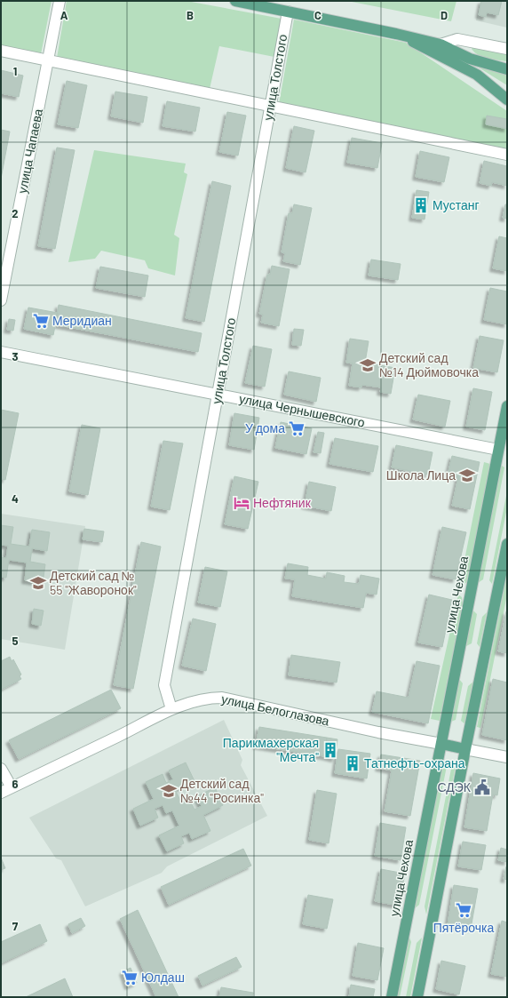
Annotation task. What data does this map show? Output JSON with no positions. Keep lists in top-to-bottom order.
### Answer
{
  "streets": {
    "main road": ["улица Чехова"],
    "street": [
      "улица Толстого",
      "улица Чапаева",
      "улица Чернышевского",
      "улица Белоглазова"
    ]
  },
  "crossings": [
    ["улица Толстого", "улица Чернышевского"],
    ["улица Толстого", "улица Белоглазова"],
    ["улица Чернышевского", "улица Чехова"],
    ["улица Чехова", "улица Белоглазова"]
  ],
  "places": {
    "building": ["Мустанг", "Парикмахерская \"Мечта\"", "Татнефть-охрана"],
    "supermarket": [
      "Меридиан",
      "У дома",
      "Пятёрочка",
      "Юлдаш"
    ],
    "school or university": [
      "Детский сад №14 Дюймовочка",
      "Школа Лица",
      "Детский сад № 55 \"Жаворонок\"",
      "Детский сад №44 \"Росинка\""
    ],
    "hotel": ["Нефтяник"],
    "public building": ["СДЭК"]
  },
  "grid": {
    "columns": [
      "A",
      "B",
      "C",
      "D"
    ],
    "rows": [
      "1",
      "2",
      "3",
      "4",
      "5",
      "6",
      "7"
    ]
  }
}
